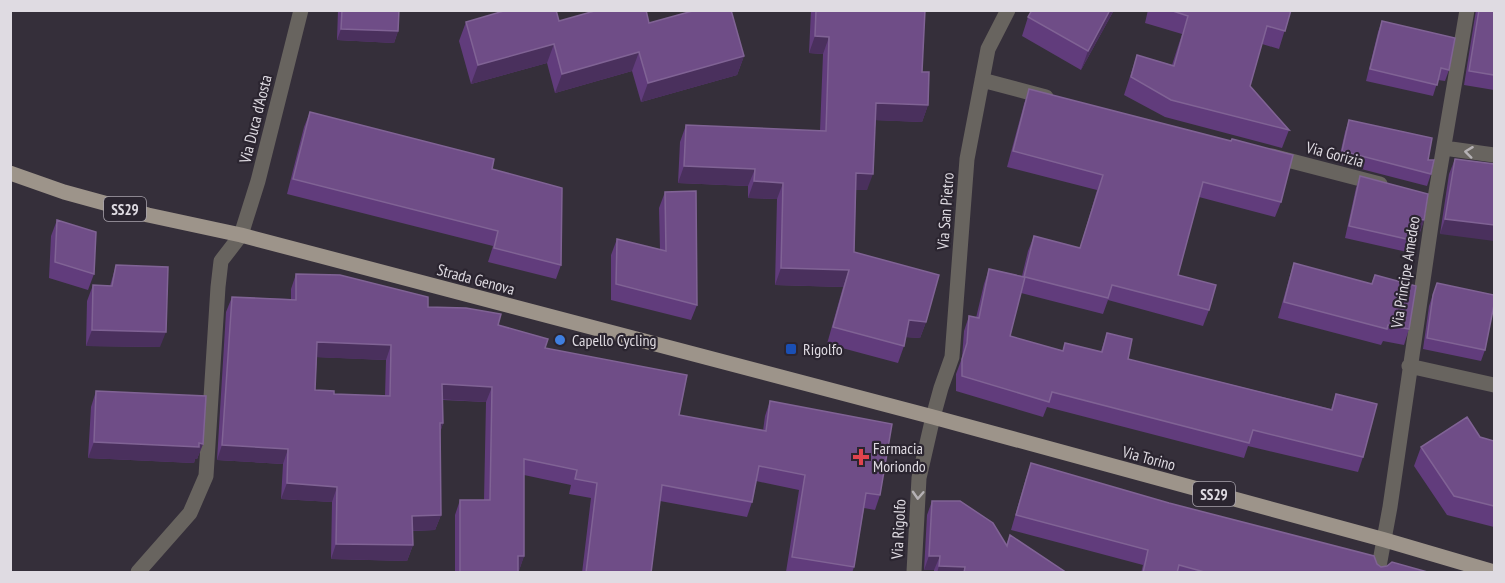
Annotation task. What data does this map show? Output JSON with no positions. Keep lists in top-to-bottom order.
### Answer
{
  "streets": {
    "main road": ["SS29", "Strada Genova", "Via Torino"],
    "street": [
      "Via Duca d'Aosta",
      "Via Gorizia",
      "Via San Pietro",
      "Via Principe Amedeo",
      "Via Rigolfo"
    ]
  },
  "crossings": [
    ["Via Duca d'Aosta", "Strada Genova"],
    ["Via San Pietro", "Strada Genova"],
    ["Via San Pietro", "Via Torino"],
    ["Via San Pietro", "Via Rigolfo"],
    ["Via Principe Amedeo", "Via Torino"],
    ["Strada Genova", "Via Torino"],
    ["Strada Genova", "Via Rigolfo"],
    ["Via Torino", "Via Rigolfo"]
  ],
  "one_way": ["Via Rigolfo"],
  "places": {
    "other": ["Capello Cycling"],
    "transit": ["Rigolfo"],
    "health": ["Farmacia Moriondo"]
  }
}
